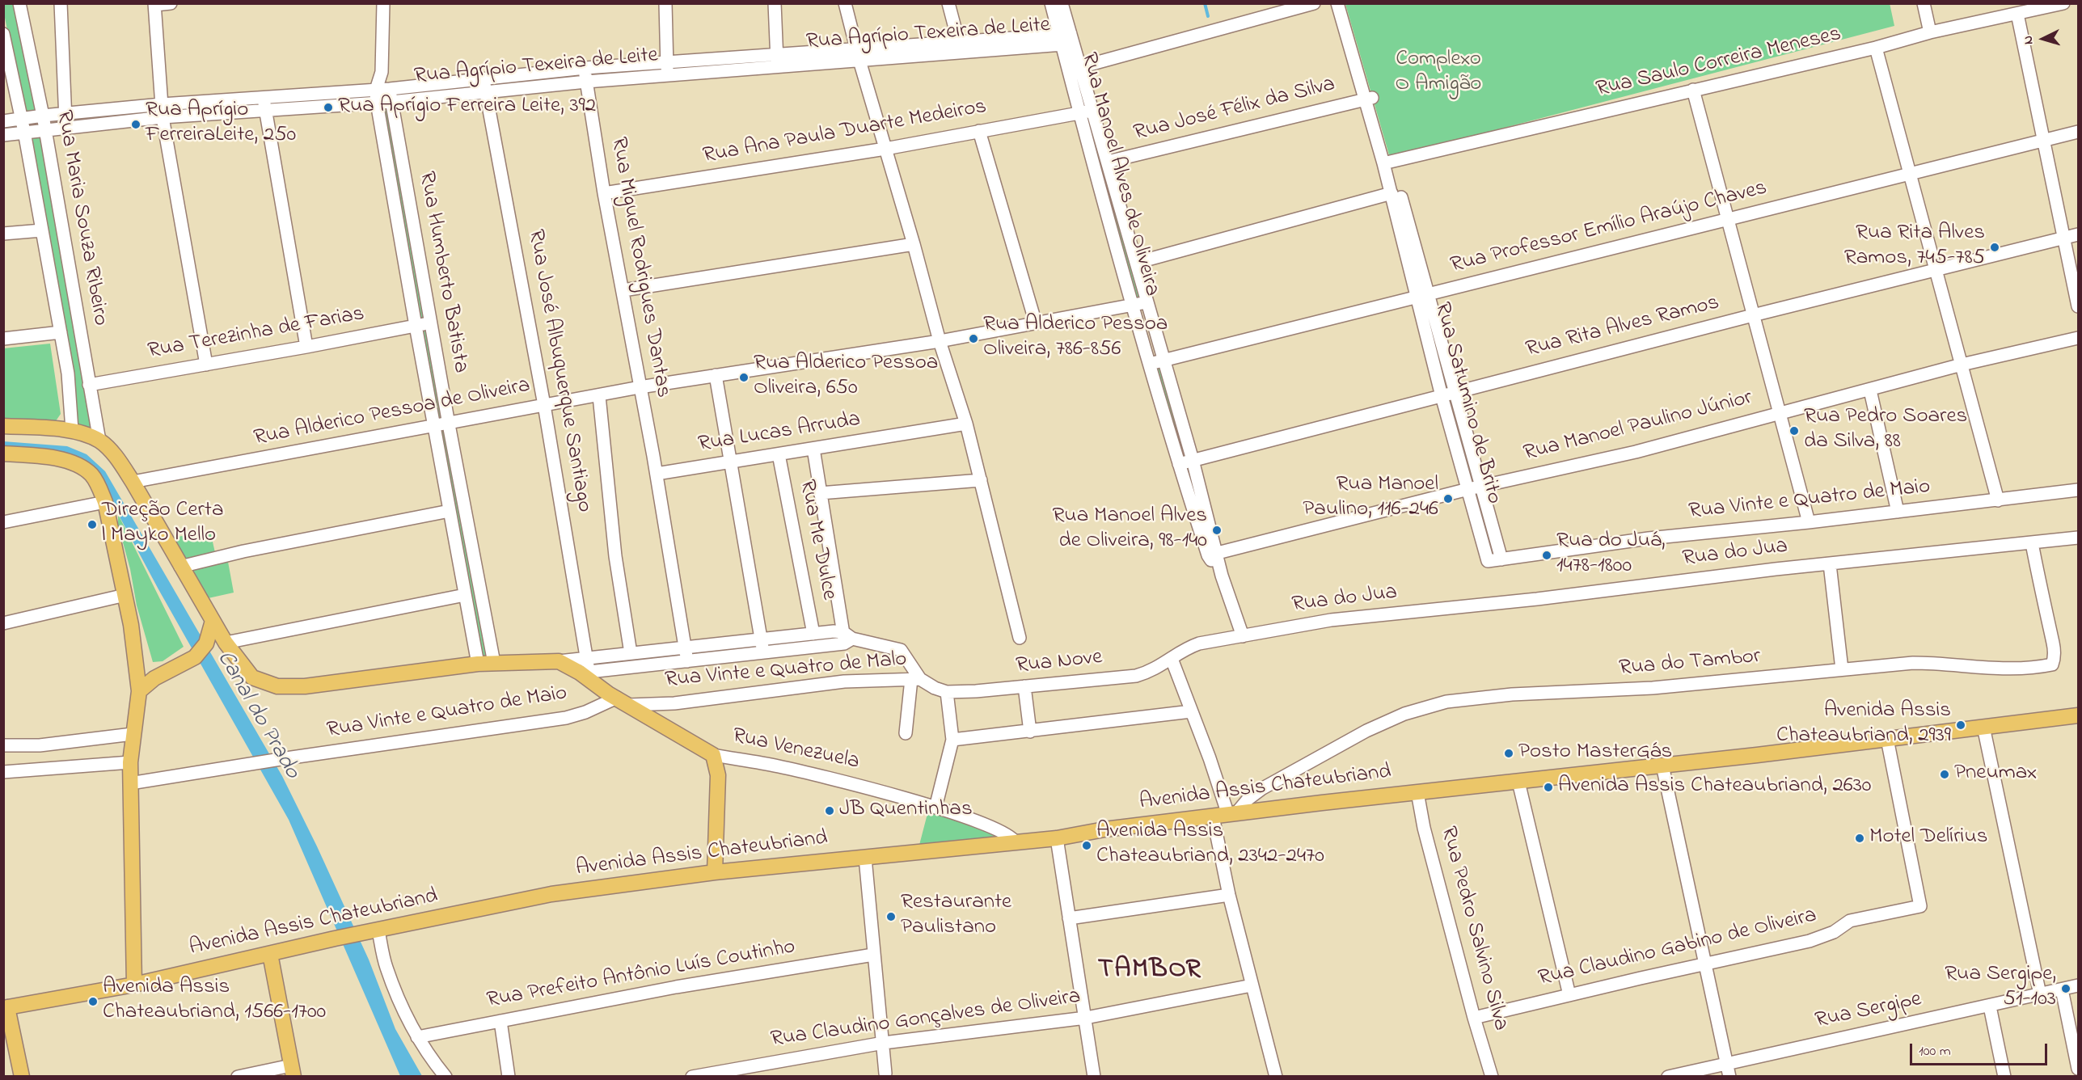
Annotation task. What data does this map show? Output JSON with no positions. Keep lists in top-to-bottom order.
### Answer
{
  "streets": {
    "main road": ["Rua Venezuela", "Avenida Assis Chateubriand"],
    "street": [
      "Rua Agrípio Texeira de Leite",
      "Rua Saulo Correira Meneses",
      "Rua José Félix da Silva",
      "Rua Ana Paula Duarte Medeiros",
      "Rua Manoel Alves de Oliveira",
      "Rua Maria Souza Ribeiro",
      "Rua Professor Emílio Araújo Chaves",
      "Rua Miguel Rodrigues Dantas",
      "Rua Humberto Batista",
      "Rua Rita Alves Ramos",
      "Rua Terezinha de Farias",
      "Rua José Albuquerque Santiago",
      "Rua Satumino de Brito",
      "Rua Alderico Pessoa de Oliveira",
      "Rua Manoel Paulino Júnior",
      "Rua Lucas Arruda",
      "Rua Vinte e Quatro de Maio",
      "Rua Me Dulce",
      "Rua do Jua",
      "Rua Nove",
      "Rua do Tambor",
      "Rua Vinte e Quatro de Malo",
      "Rua Pedro Salvino Silva",
      "Rua Claudino Gabino de Oliveira",
      "Rua Prefeito Antônio Luís Coutinho",
      "Rua Sergipe",
      "Rua Claudino Gonçalves de Oliveira"
    ]
  },
  "crossings": [
    ["Rua Agrípio Texeira de Leite", "Rua Manoel Alves de Oliveira"],
    ["Rua Agrípio Texeira de Leite", "Rua Maria Souza Ribeiro"],
    ["Rua Agrípio Texeira de Leite", "Rua Miguel Rodrigues Dantas"],
    ["Rua Agrípio Texeira de Leite", "Rua Humberto Batista"],
    ["Rua Agrípio Texeira de Leite", "Rua José Albuquerque Santiago"],
    ["Rua Saulo Correira Meneses", "Rua Satumino de Brito"],
    ["Rua José Félix da Silva", "Rua Manoel Alves de Oliveira"],
    ["Rua José Félix da Silva", "Rua Satumino de Brito"],
    ["Rua Ana Paula Duarte Medeiros", "Rua Manoel Alves de Oliveira"],
    ["Rua Ana Paula Duarte Medeiros", "Rua Miguel Rodrigues Dantas"],
    ["Rua Manoel Alves de Oliveira", "Rua Professor Emílio Araújo Chaves"],
    ["Rua Manoel Alves de Oliveira", "Rua Rita Alves Ramos"],
    ["Rua Manoel Alves de Oliveira", "Rua Alderico Pessoa de Oliveira"],
    ["Rua Manoel Alves de Oliveira", "Rua Manoel Paulino Júnior"],
    ["Rua Manoel Alves de Oliveira", "Rua do Jua"],
    ["Rua Maria Souza Ribeiro", "Rua Terezinha de Farias"],
    ["Rua Professor Emílio Araújo Chaves", "Rua Satumino de Brito"],
    ["Rua Miguel Rodrigues Dantas", "Rua Alderico Pessoa de Oliveira"],
    ["Rua Miguel Rodrigues Dantas", "Rua Lucas Arruda"],
    ["Rua Miguel Rodrigues Dantas", "Rua Vinte e Quatro de Maio"],
    ["Rua Humberto Batista", "Rua Terezinha de Farias"],
    ["Rua Humberto Batista", "Rua Alderico Pessoa de Oliveira"],
    ["Rua Rita Alves Ramos", "Rua Satumino de Brito"],
    ["Rua José Albuquerque Santiago", "Rua Alderico Pessoa de Oliveira"],
    ["Rua José Albuquerque Santiago", "Rua Vinte e Quatro de Maio"],
    ["Rua José Albuquerque Santiago", "Rua Venezuela"],
    ["Rua Satumino de Brito", "Rua Manoel Paulino Júnior"],
    ["Rua Satumino de Brito", "Rua Vinte e Quatro de Maio"],
    ["Rua Lucas Arruda", "Rua Me Dulce"],
    ["Rua Vinte e Quatro de Maio", "Rua Me Dulce"],
    ["Rua Vinte e Quatro de Maio", "Rua Vinte e Quatro de Malo"],
    ["Rua Vinte e Quatro de Maio", "Rua Venezuela"],
    ["Rua do Jua", "Rua Nove"],
    ["Rua do Jua", "Rua do Tambor"],
    ["Rua do Tambor", "Avenida Assis Chateubriand"],
    ["Rua Vinte e Quatro de Malo", "Rua Venezuela"],
    ["Rua Venezuela", "Avenida Assis Chateubriand"],
    ["Avenida Assis Chateubriand", "Rua Pedro Salvino Silva"],
    ["Avenida Assis Chateubriand", "Rua Claudino Gabino de Oliveira"],
    ["Rua Pedro Salvino Silva", "Rua Claudino Gabino de Oliveira"]
  ],
  "districts": ["TAMBOR"],
  "water": ["Canal do Prado"],
  "parks": ["Complexo O Amigão"],
  "places": [
    "Rua Aprígio Ferreira Leite, 392",
    "Rua Aprígio FerreiraLeite, 250",
    "Rua Rita Alves Ramos, 745-785",
    "Rua Alderico Pessoa Oliveira, 786-856",
    "Rua Alderico Pessoa Oliveira, 650",
    "Rua Pedro Soares da Silva, 88",
    "Rua Manoel Paulino, 116-246",
    "Direção Certa | Mayko Mello",
    "Rua Manoel Alves de Oliveira, 98-140",
    "Rua do Juá, 1478-1800",
    "Avenida Assis Chateaubriand, 2939",
    "Posto MasterGás",
    "Pneumax",
    "Avenida Assis Chateaubriand, 2630",
    "JB Quentinhas",
    "Motel Delírius",
    "Avenida Assis Chateaubriand, 2342-2470",
    "Restaurante Paulistano",
    "Rua Sergipe, 51-103",
    "Avenida Assis Chateaubriand, 1566-1700"
  ],
  "scale_bar": "100 m",
  "north": "left"
}
